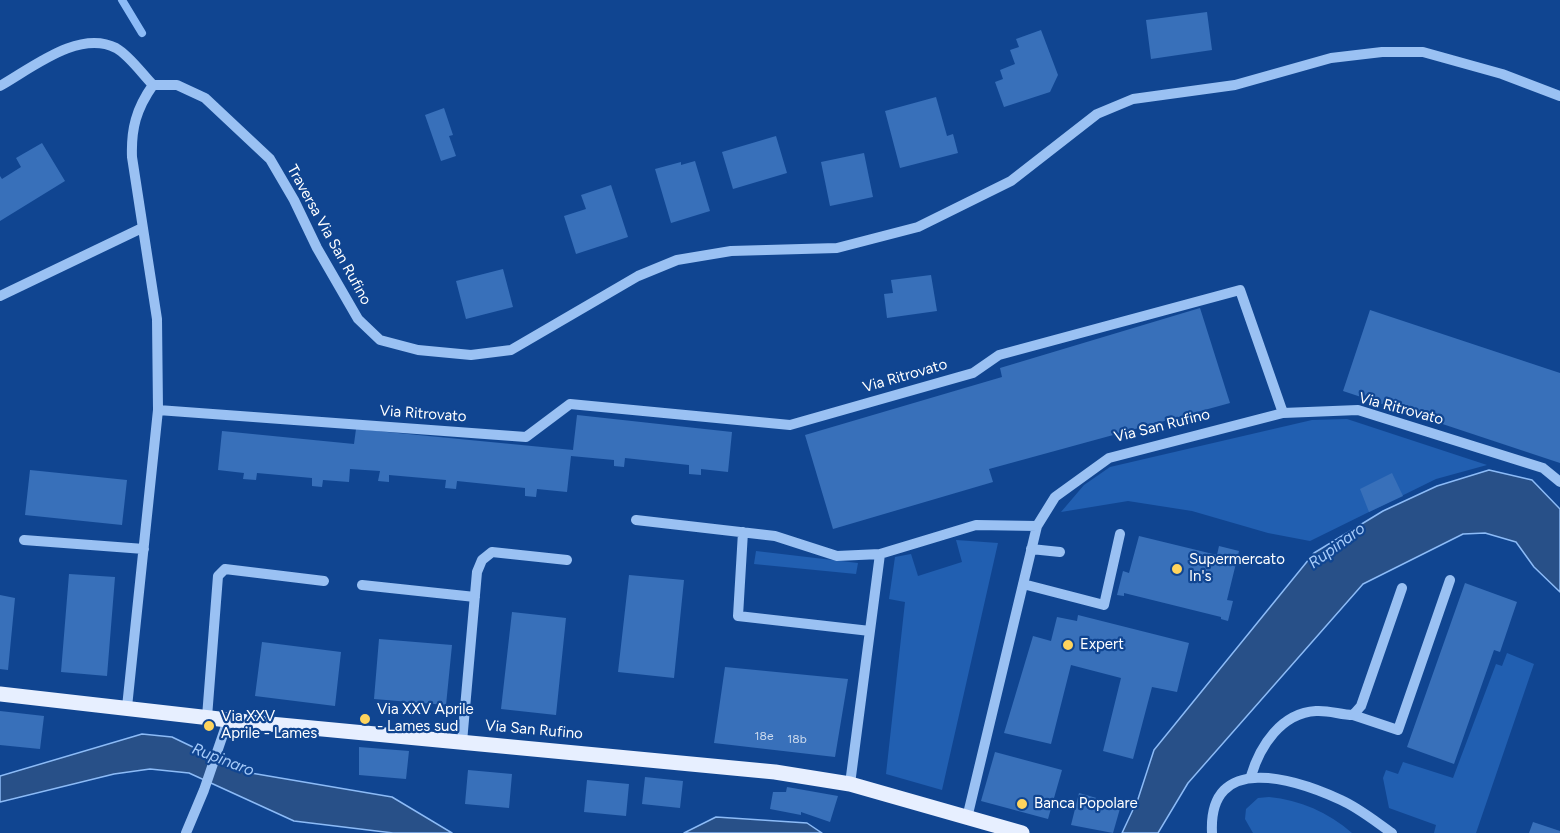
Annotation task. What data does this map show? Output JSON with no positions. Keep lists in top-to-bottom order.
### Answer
{
  "streets": {
    "main road": ["Via San Rufino"],
    "street": ["Traversa Via San Rufino", "Via Ritrovato"]
  },
  "crossings": [
    ["Via Ritrovato", "Via San Rufino"]
  ],
  "water": ["Rupinaro"],
  "places": [
    "Supermercato In's",
    "Expert",
    "Via XXV Aprile - Lames sud",
    "Via XXV Aprile - Lames",
    "Banca Popolare"
  ],
  "house_numbers": ["18e", "18b"]
}
